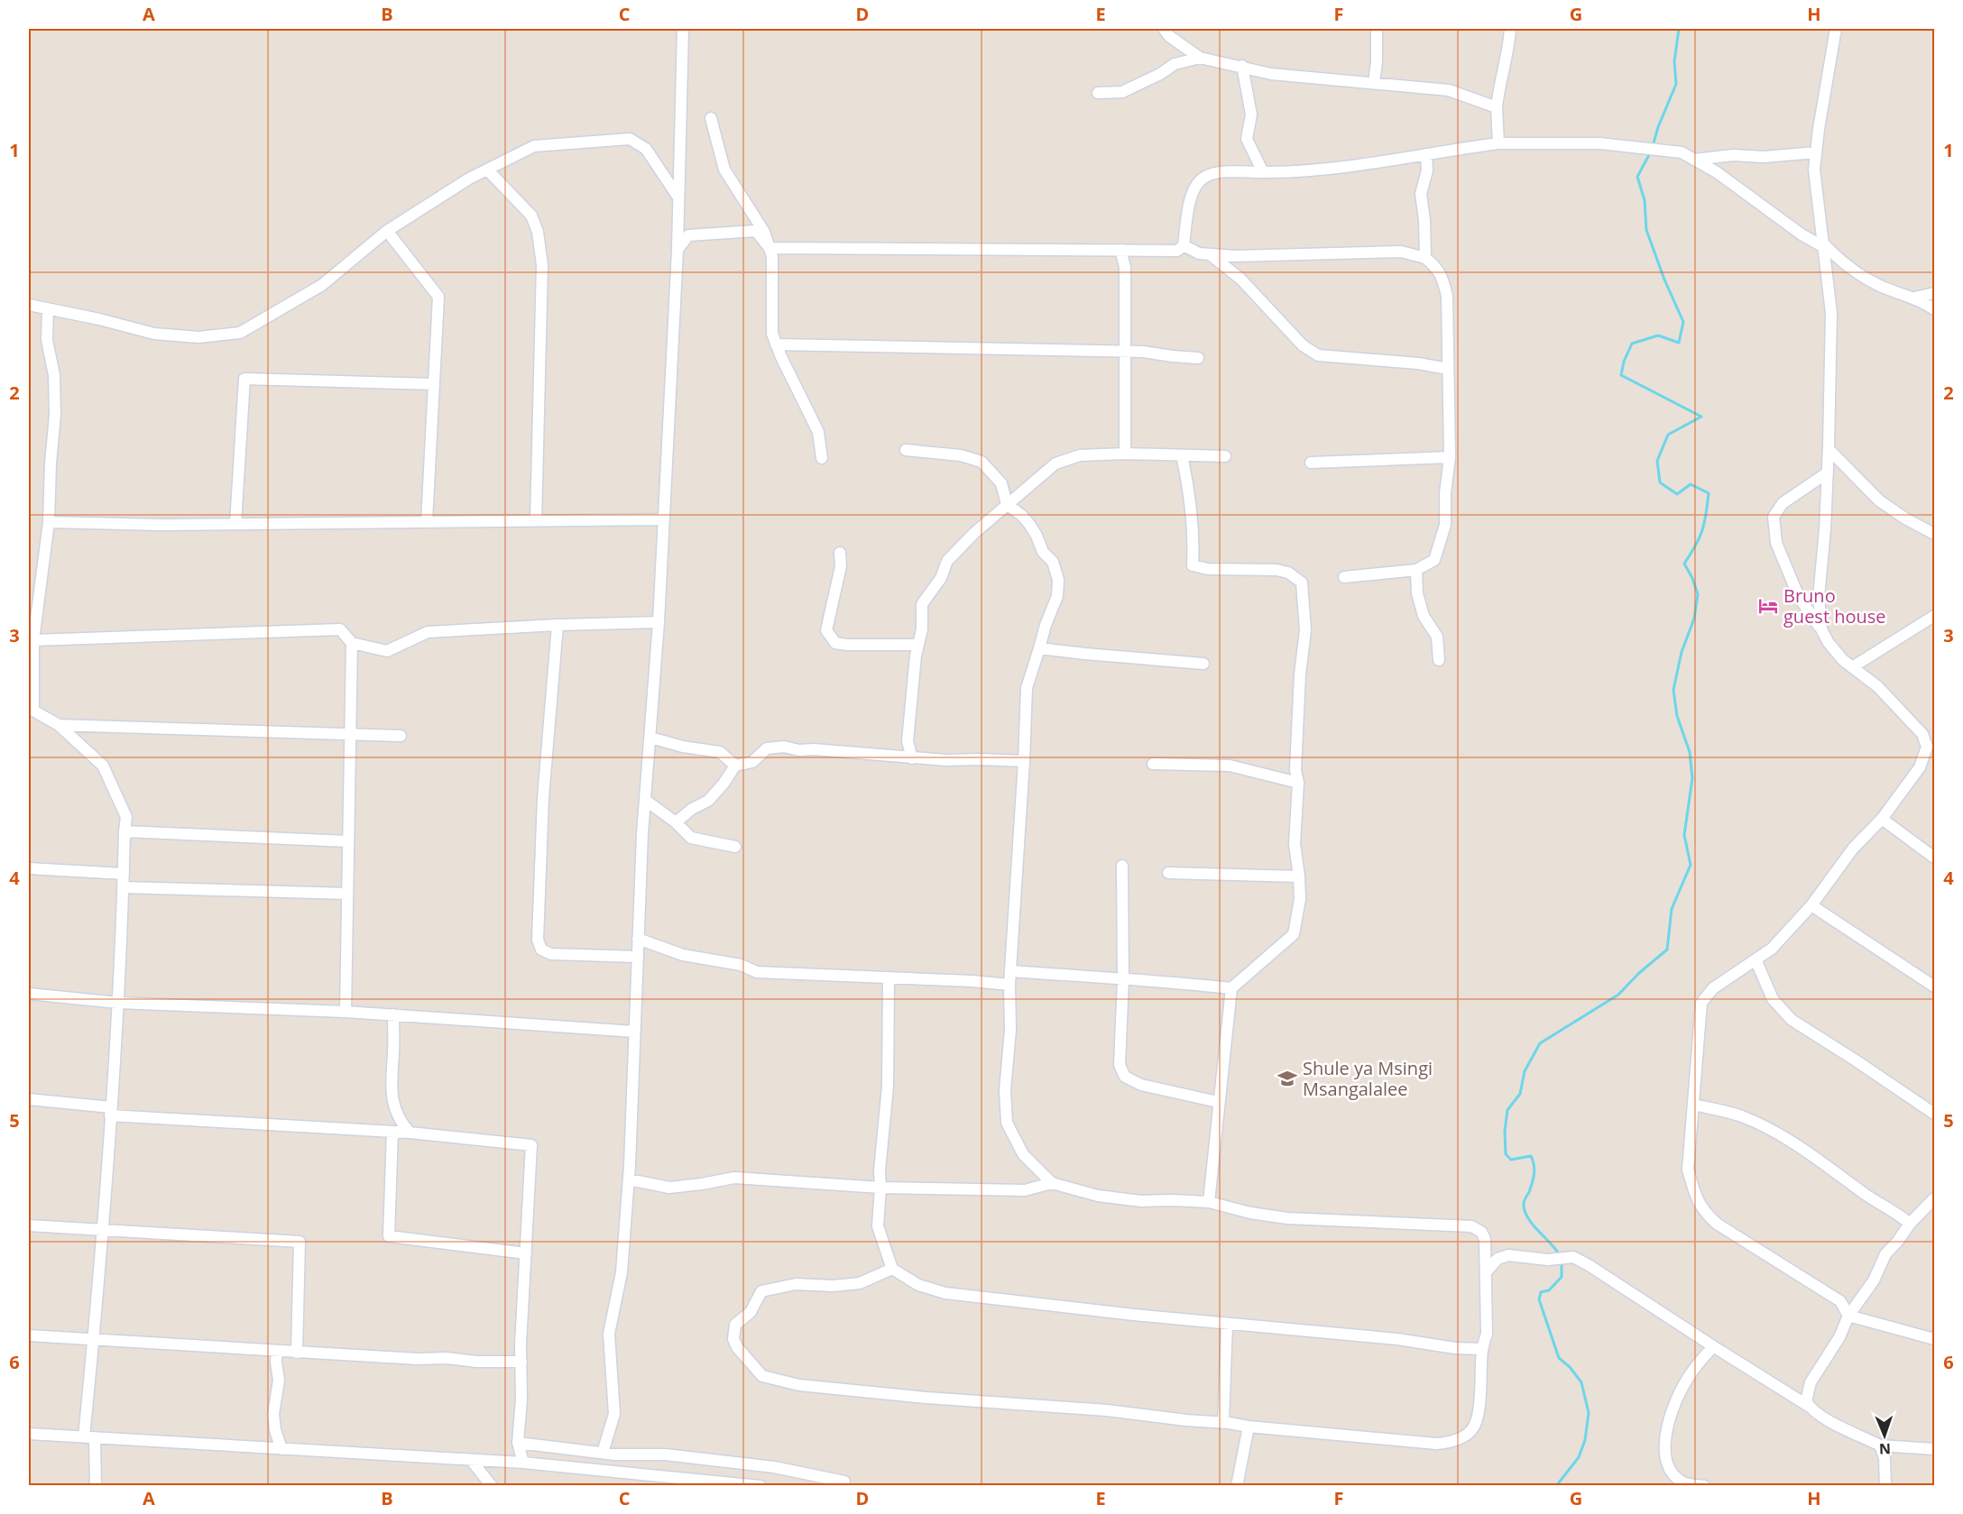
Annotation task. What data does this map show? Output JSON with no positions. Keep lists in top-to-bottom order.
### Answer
{
  "places": {
    "hotel": ["Bruno guest house"],
    "school or university": ["Shule ya Msingi Msangalalee"]
  },
  "north": "bottom",
  "grid": {
    "columns": [
      "A",
      "B",
      "C",
      "D",
      "E",
      "F",
      "G",
      "H"
    ],
    "rows": [
      "1",
      "2",
      "3",
      "4",
      "5",
      "6"
    ]
  }
}
